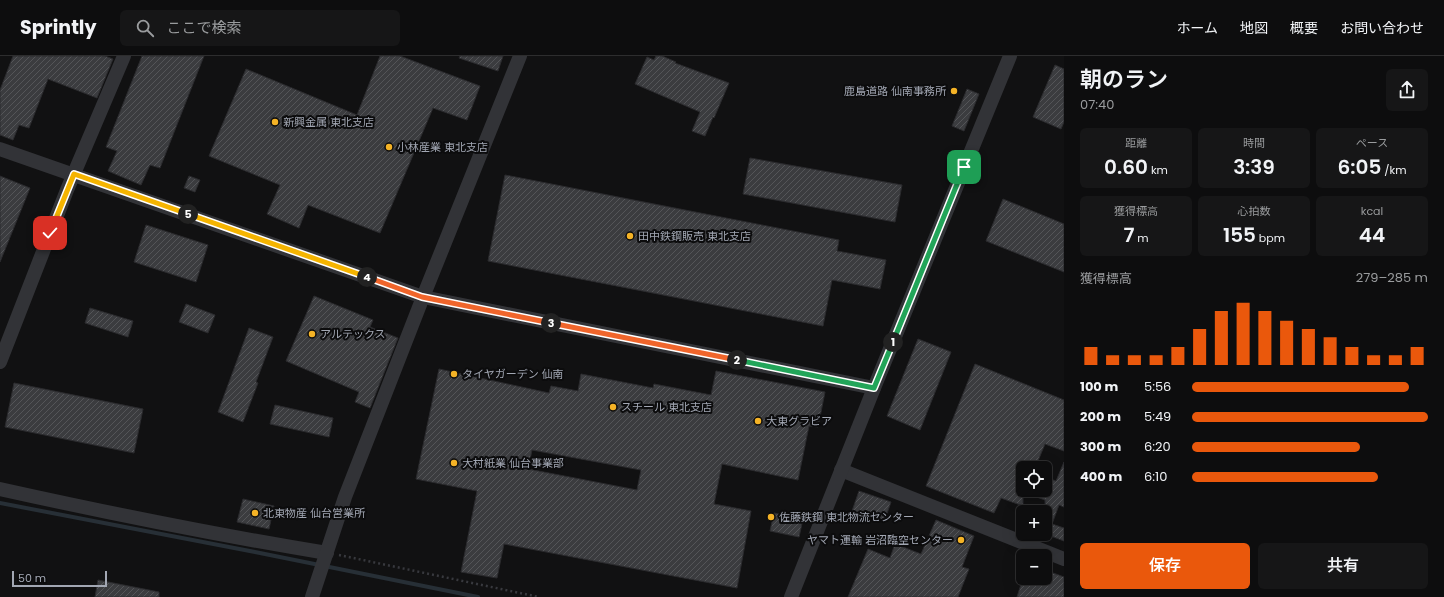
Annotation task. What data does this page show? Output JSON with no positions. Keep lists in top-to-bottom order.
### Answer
{
  "places": [
    "鹿島道路 仙南事務所",
    "新興金属 東北支店",
    "小林産業 東北支店",
    "田中鉄鋼販売 東北支店",
    "アルテックス",
    "タイヤガーデン 仙南",
    "スチール 東北支店",
    "大東グラビア",
    "大村紙業 仙台事業部",
    "北東物産 仙台営業所",
    "佐藤鉄鋼 東北物流センター",
    "ヤマト運輸 岩沼臨空センター"
  ],
  "scale_bar": "50 m",
  "page": {
    "header": "Sprintly",
    "search": "ここで検索",
    "nav": [
      "ホーム",
      "地図",
      "概要",
      "お問い合わせ"
    ],
    "heading": ["朝のラン", "07:40"],
    "stats": [
      ["距離", "0.60 km"],
      ["時間", "3:39"],
      ["ペース", "6:05 /km"],
      ["獲得標高", "7 m"],
      ["心拍数", "155 bpm"],
      ["kcal", "44"]
    ],
    "pins": [
      "5",
      "4",
      "3",
      "1",
      "2"
    ],
    "chart": ["獲得標高", "279–285 m"],
    "list": [
      {
        "name": "100 m",
        "note": "5:56"
      },
      {
        "name": "200 m",
        "note": "5:49"
      },
      {
        "name": "300 m",
        "note": "6:20"
      },
      {
        "name": "400 m",
        "note": "6:10"
      }
    ],
    "map_buttons": ["+", "−"],
    "buttons": ["保存", "共有"],
    "scale": "50 m"
  }
}
